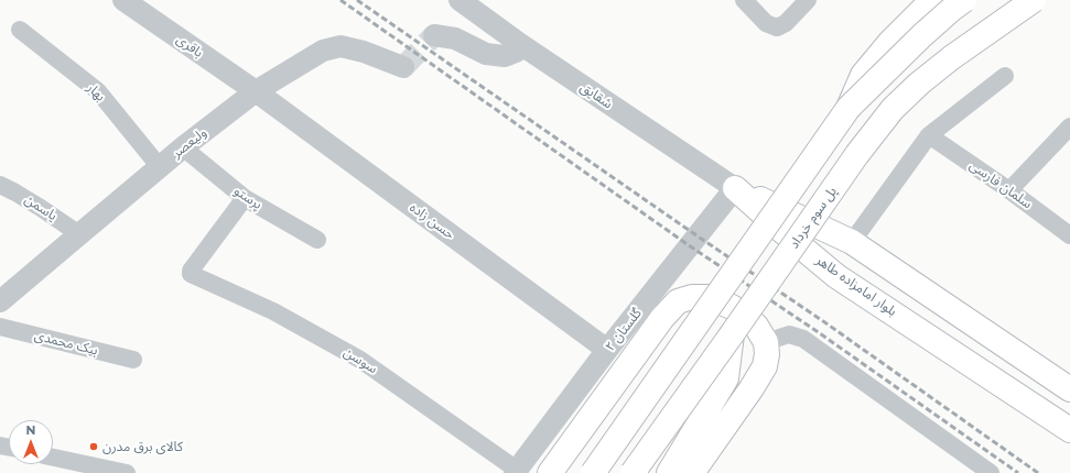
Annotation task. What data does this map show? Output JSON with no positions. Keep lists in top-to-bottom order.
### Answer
{
  "streets": {
    "main road": ["پل سوم خرداد", "بلوار امامزاده طاهر"],
    "street": [
      "باقری",
      "بهار",
      "شقایق",
      "ولیعصر",
      "سلمان فارسی",
      "پرستو",
      "یاسمن",
      "حسن زاده",
      "گلستان ۲",
      "بیک محمدی",
      "سوسن"
    ]
  },
  "crossings": [
    ["باقری", "ولیعصر"],
    ["باقری", "حسن زاده"],
    ["بهار", "ولیعصر"],
    ["شقایق", "بلوار امامزاده طاهر"],
    ["شقایق", "گلستان ۲"],
    ["ولیعصر", "پرستو"],
    ["ولیعصر", "یاسمن"],
    ["ولیعصر", "حسن زاده"],
    ["پرستو", "سوسن"],
    ["حسن زاده", "گلستان ۲"],
    ["بلوار امامزاده طاهر", "گلستان ۲"],
    ["گلستان ۲", "سوسن"]
  ],
  "places": ["کالای برق مدرن"],
  "north": "top"
}
